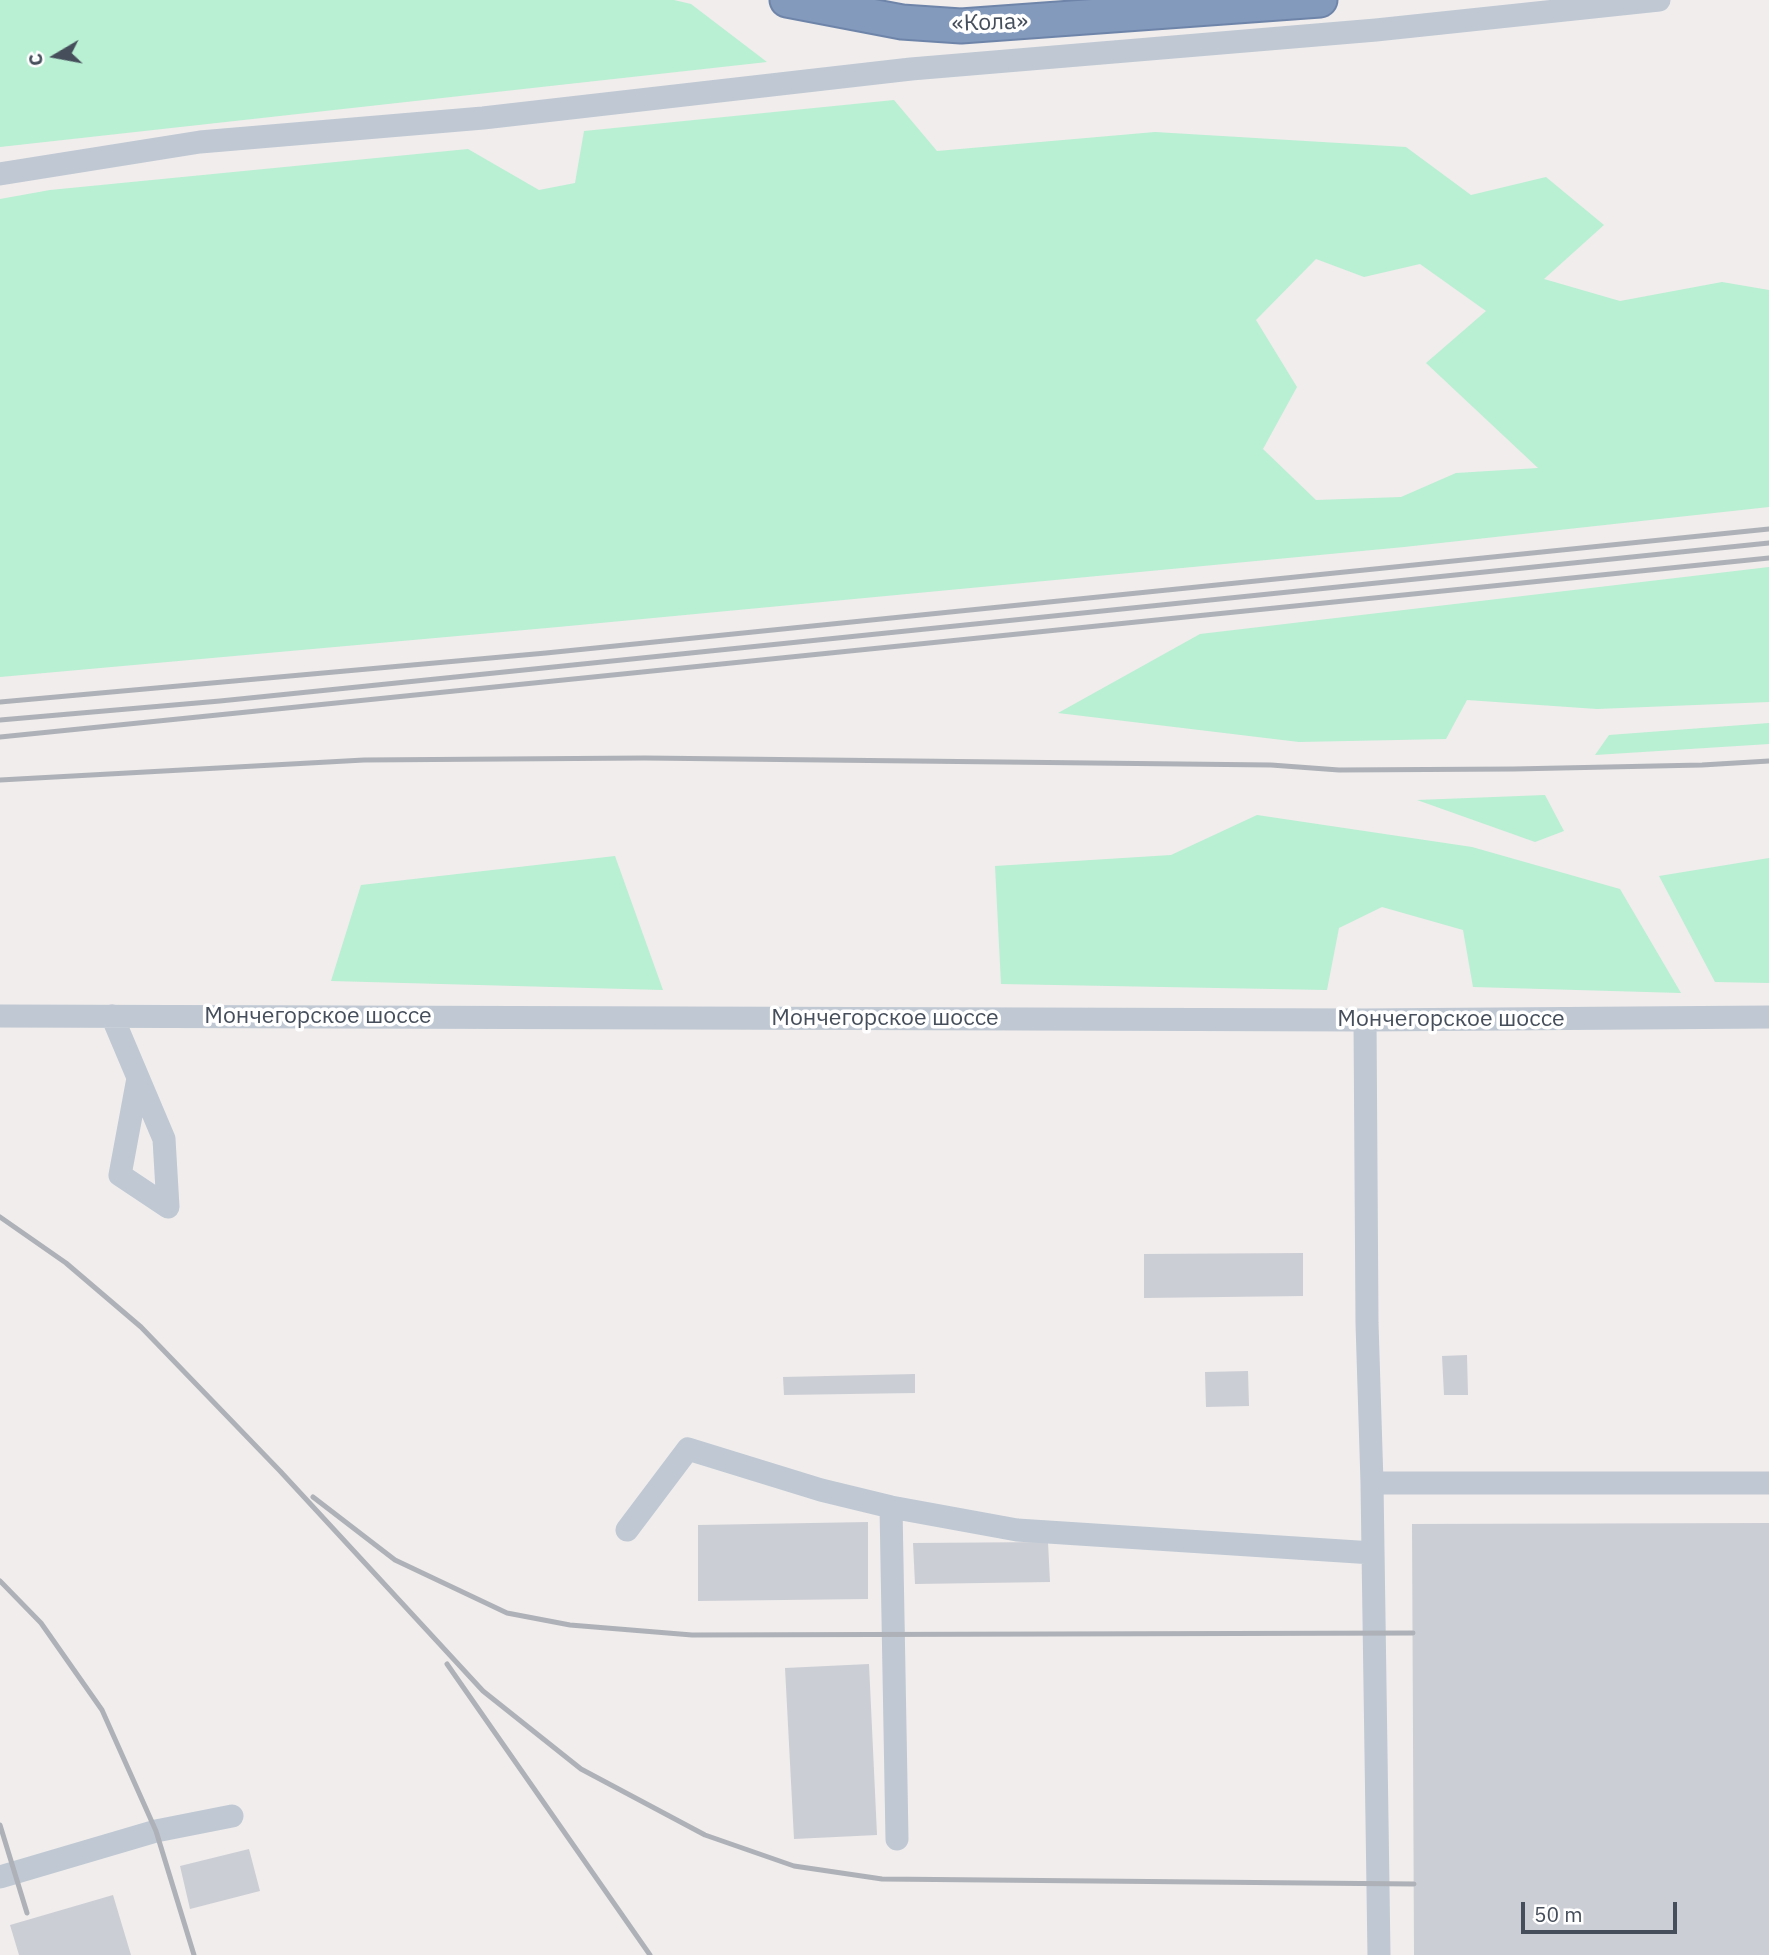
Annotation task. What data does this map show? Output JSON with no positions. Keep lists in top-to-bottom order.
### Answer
{
  "streets": {
    "highway": ["«Кола»"],
    "street": ["Мончегорское шоссе"]
  },
  "scale_bar": "50 m",
  "north": "left"
}
